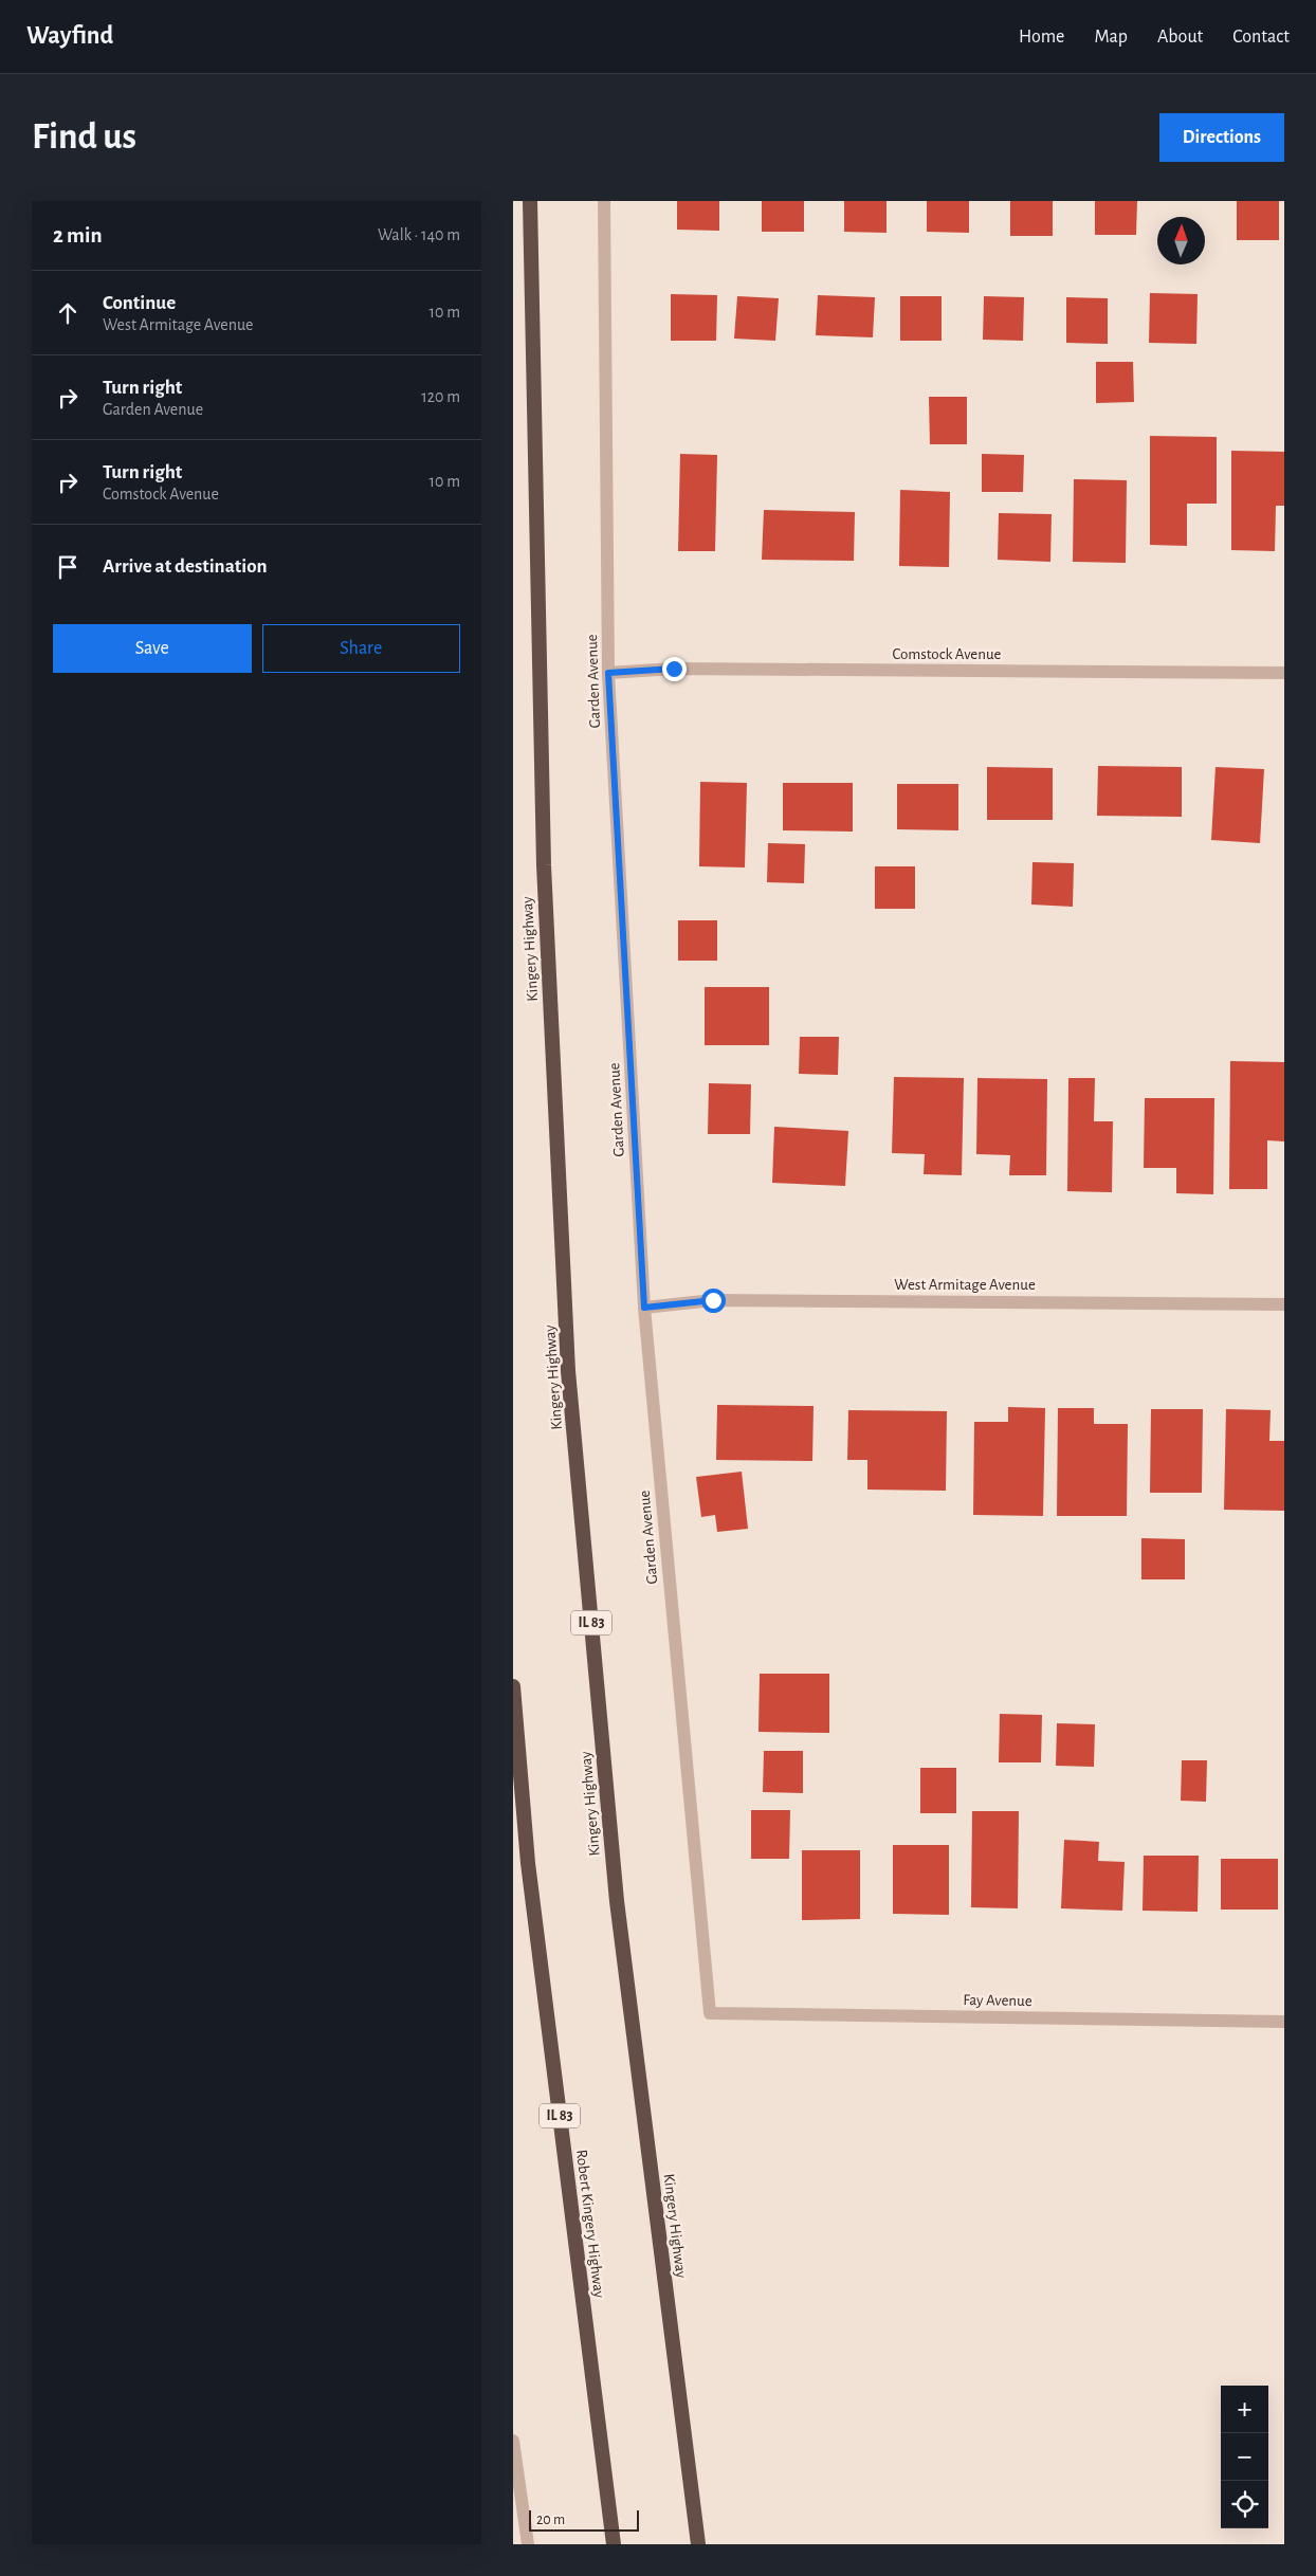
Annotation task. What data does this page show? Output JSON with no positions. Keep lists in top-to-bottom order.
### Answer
{
  "streets": {
    "highway": ["Kingery Highway", "IL 83", "Robert Kingery Highway"],
    "street": [
      "Comstock Avenue",
      "Garden Avenue",
      "West Armitage Avenue",
      "Fay Avenue"
    ]
  },
  "crossings": [
    ["Comstock Avenue", "Garden Avenue"],
    ["Garden Avenue", "West Armitage Avenue"],
    ["Garden Avenue", "Fay Avenue"]
  ],
  "scale_bar": "20 m",
  "north": "top",
  "page": {
    "header": "Wayfind",
    "nav": [
      "Home",
      "Map",
      "About",
      "Contact"
    ],
    "buttons": [
      "Directions",
      ["Save", "Share"]
    ],
    "title": "Find us",
    "heading": ["2 min", "Walk · 140 m"],
    "list": [
      ["Continue", "West Armitage Avenue", "10 m"],
      ["Turn right", "Garden Avenue", "120 m"],
      ["Turn right", "Comstock Avenue", "10 m"],
      "Arrive at destination"
    ],
    "map_buttons": ["+", "−"],
    "scale": "20 m"
  }
}
